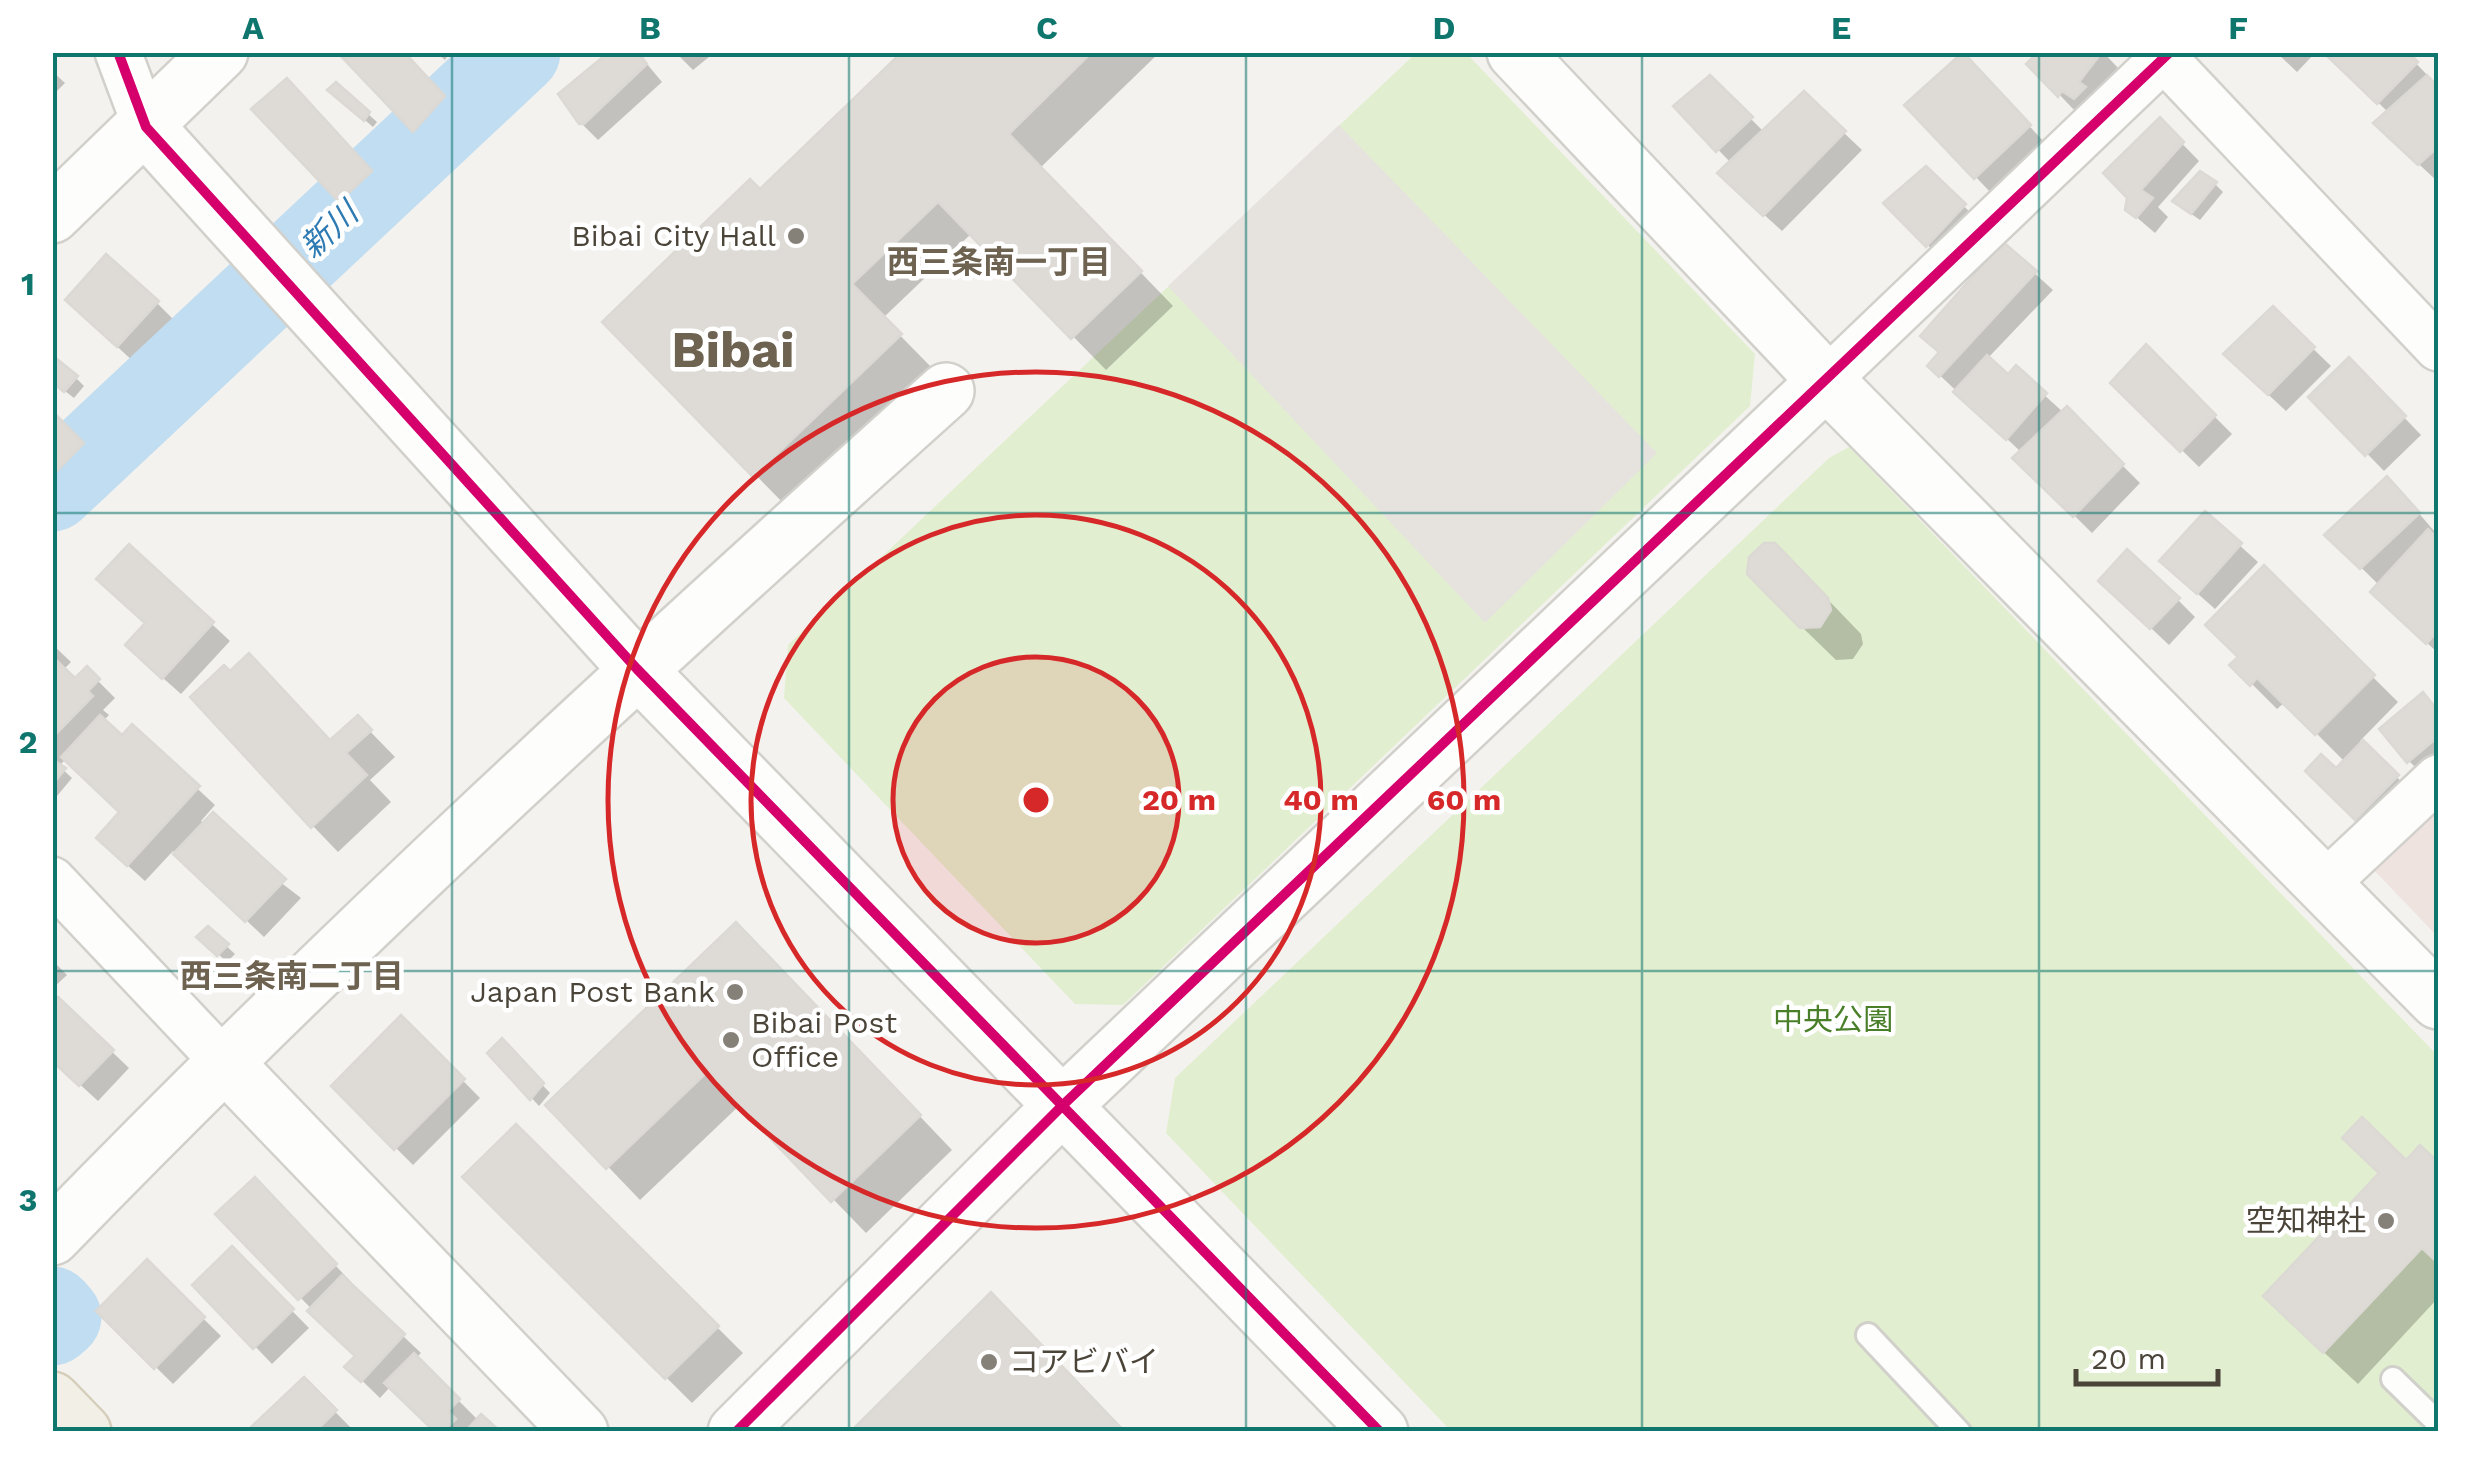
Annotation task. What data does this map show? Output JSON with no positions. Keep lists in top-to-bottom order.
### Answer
{
  "districts": ["西三条南一丁目", "Bibai", "西三条南二丁目"],
  "water": ["新川"],
  "parks": ["中央公園"],
  "places": [
    "Bibai City Hall",
    "Japan Post Bank",
    "Bibai Post Office",
    "空知神社",
    "コアビバイ"
  ],
  "scale_bar": "20 m",
  "grid": {
    "columns": [
      "A",
      "B",
      "C",
      "D",
      "E",
      "F"
    ],
    "rows": ["1", "2", "3"]
  },
  "rings": ["20 m", "40 m", "60 m"]
}
